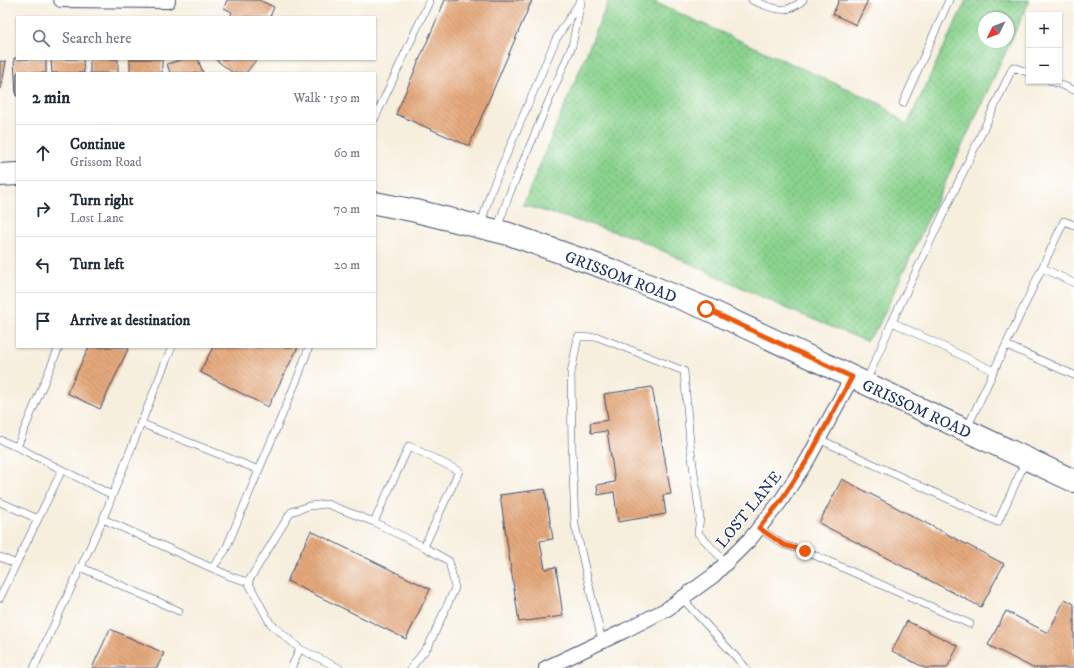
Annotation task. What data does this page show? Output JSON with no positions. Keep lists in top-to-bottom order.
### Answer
{
  "streets": {
    "main road": ["GRISSOM ROAD"],
    "street": ["LOST LANE"]
  },
  "crossings": [
    ["GRISSOM ROAD", "LOST LANE"]
  ],
  "north": "bottom left",
  "page": {
    "map_buttons": ["+", "−"],
    "search": "Search here",
    "heading": ["2 min", "Walk · 150 m"],
    "list": [
      ["Continue", "Grissom Road", "60 m"],
      ["Turn right", "Lost Lane", "70 m"],
      ["Turn left", "20 m"],
      "Arrive at destination"
    ]
  }
}
